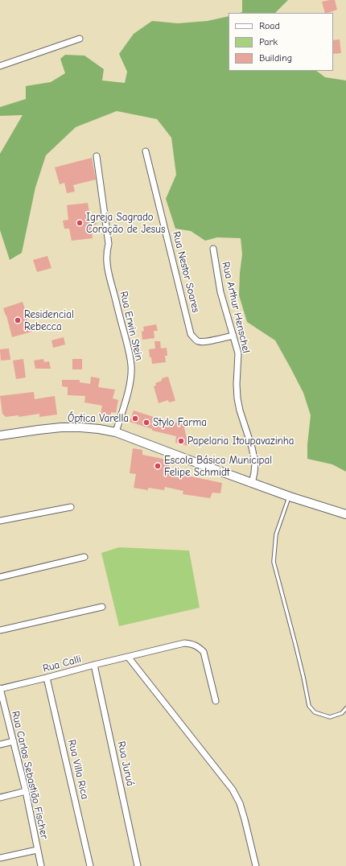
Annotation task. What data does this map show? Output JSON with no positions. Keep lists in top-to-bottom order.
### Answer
{
  "streets": {
    "street": [
      "Rua Nestor Soares",
      "Rua Arthur Henschel",
      "Rua Erwin Stein",
      "Rua Calli",
      "Rua Juruá",
      "Rua Villa Rica",
      "Rua Carlos Sebastião Fischer"
    ]
  },
  "crossings": [
    ["Rua Nestor Soares", "Rua Arthur Henschel"],
    ["Rua Calli", "Rua Juruá"],
    ["Rua Calli", "Rua Villa Rica"],
    ["Rua Calli", "Rua Carlos Sebastião Fischer"]
  ],
  "places": [
    "Igreja Sagrado Coração de Jesus",
    "Residencial Rebecca",
    "Óptica Varella",
    "Stylo Farma",
    "Papelaria Itoupavazinha",
    "Escola Básica Municipal Felipe Schmidt"
  ],
  "legend": ["Road", "Park", "Building"]
}
